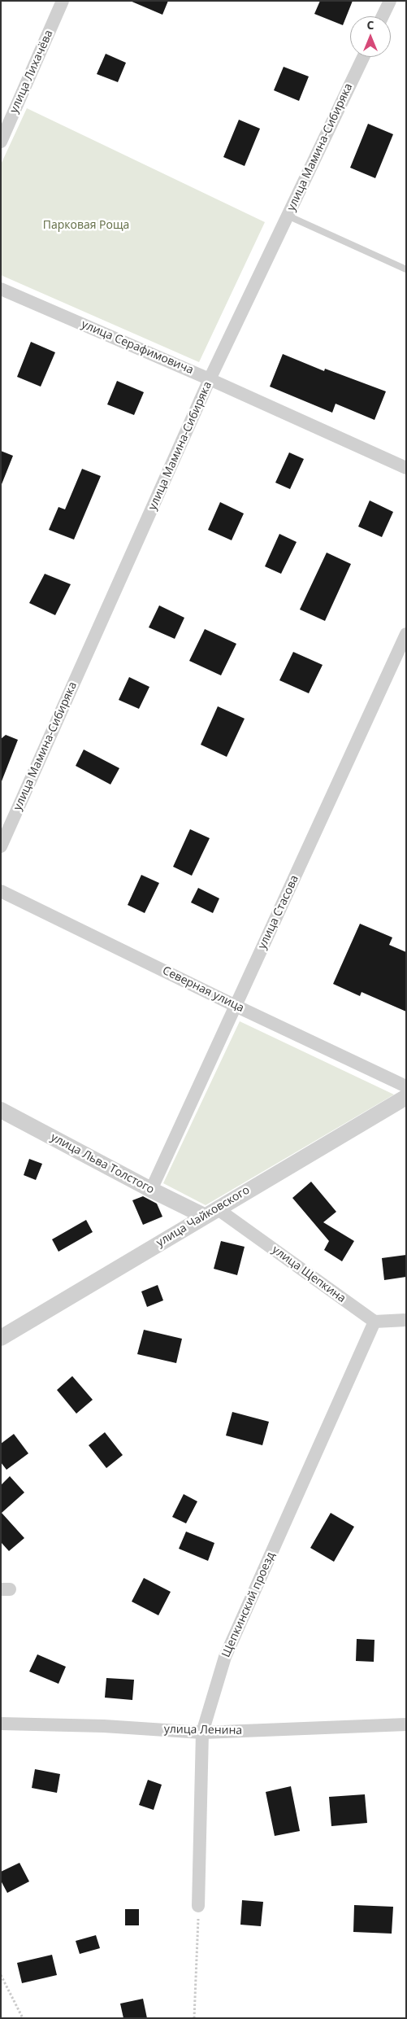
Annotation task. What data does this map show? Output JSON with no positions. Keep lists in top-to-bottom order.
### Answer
{
  "streets": {
    "street": [
      "улица Лихачёва",
      "улица Мамина-Сибиряка",
      "улица Серафимовича",
      "улица Стасова",
      "Северная улица",
      "улица Льва Толстого",
      "улица Чайковского",
      "улица Щепкина",
      "Щепкинский проезд",
      "улица Ленина"
    ]
  },
  "crossings": [
    ["улица Мамина-Сибиряка", "улица Серафимовича"],
    ["улица Стасова", "Северная улица"],
    ["улица Стасова", "улица Льва Толстого"],
    ["улица Льва Толстого", "улица Чайковского"],
    ["улица Льва Толстого", "улица Щепкина"],
    ["улица Чайковского", "улица Щепкина"],
    ["улица Щепкина", "Щепкинский проезд"],
    ["Щепкинский проезд", "улица Ленина"]
  ],
  "parks": ["Парковая Роща"],
  "north": "top"
}
